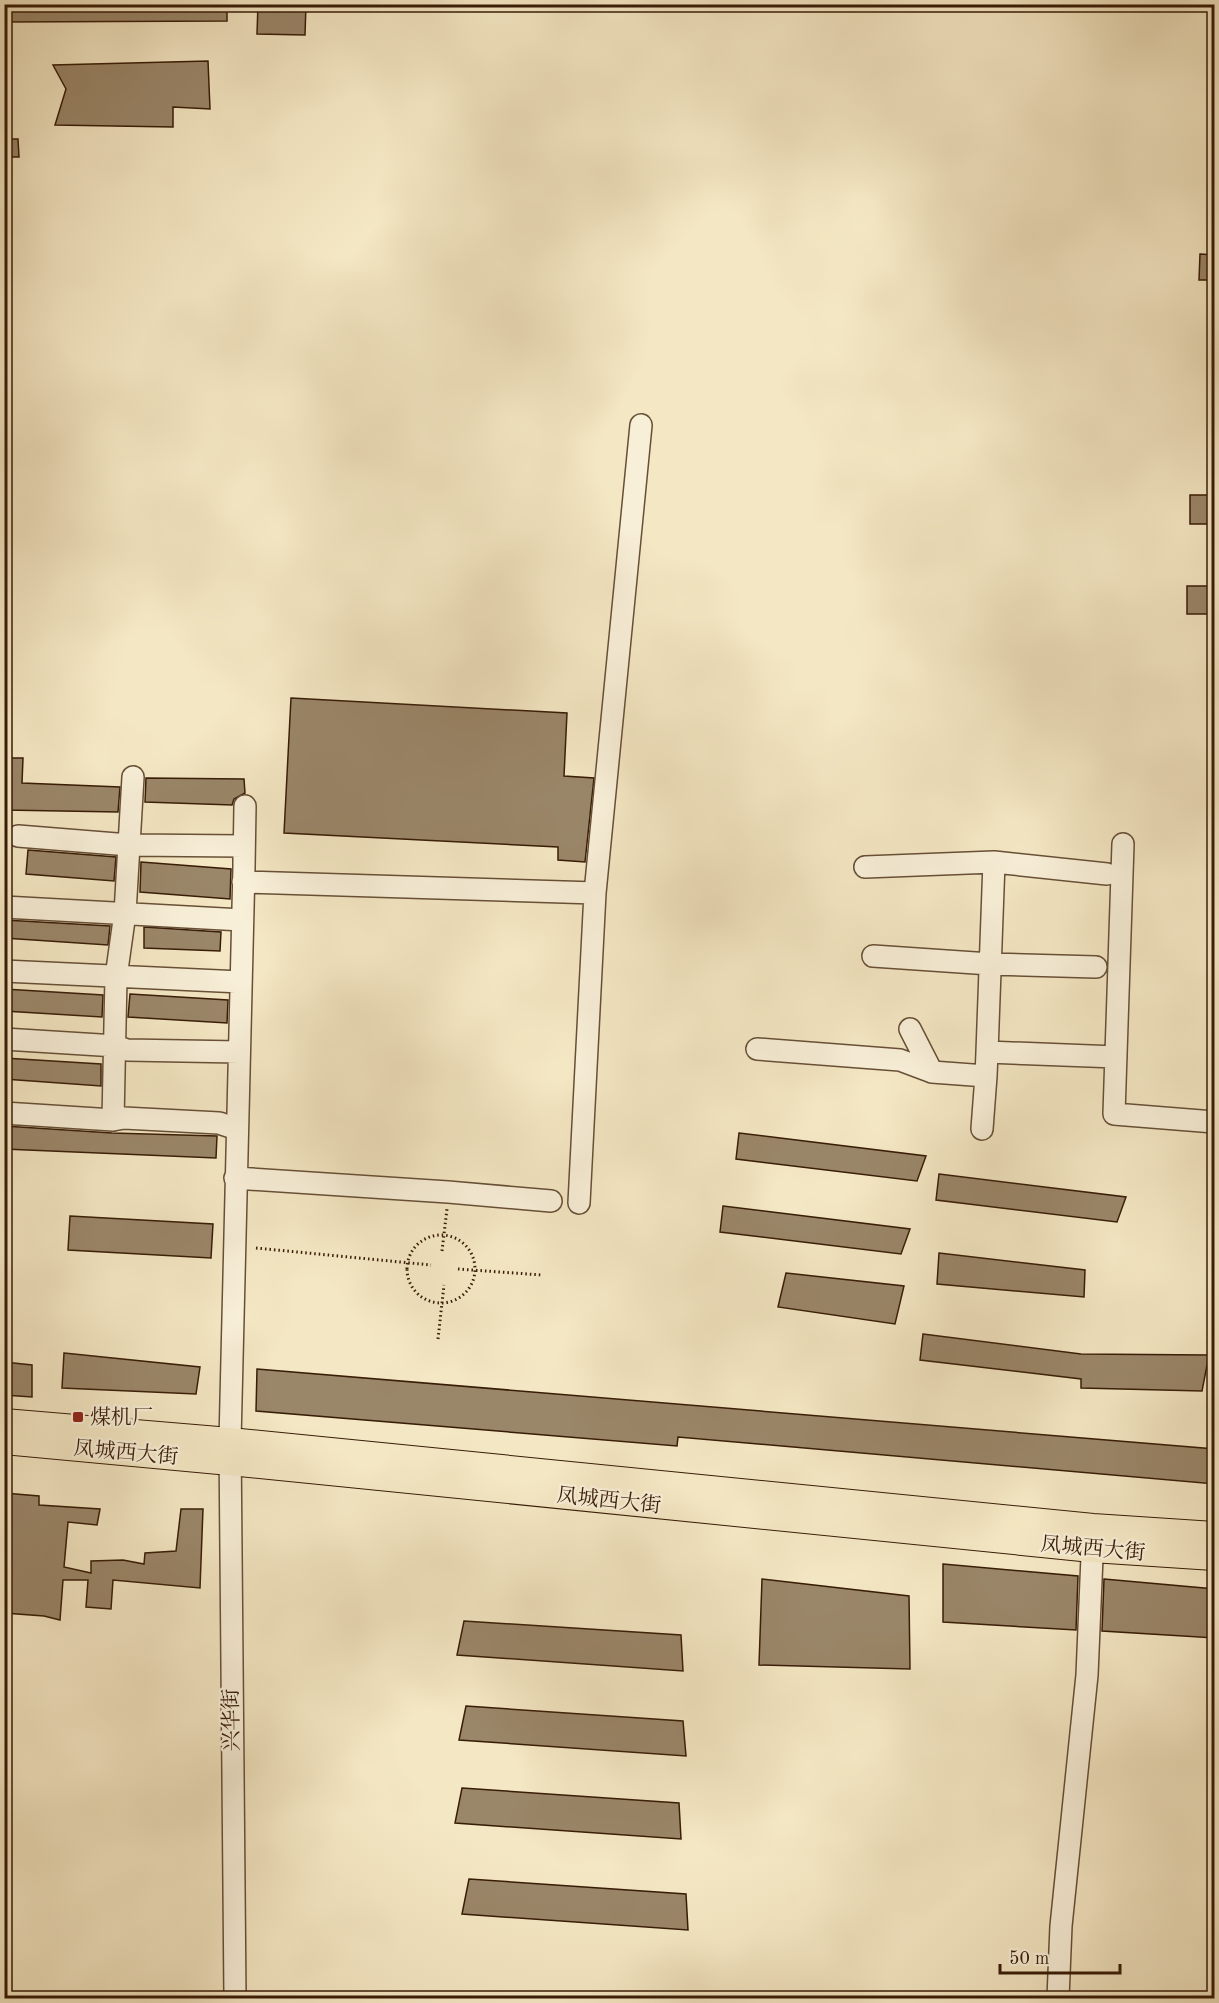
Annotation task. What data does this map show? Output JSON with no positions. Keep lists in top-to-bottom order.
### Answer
{
  "streets": {
    "main road": ["凤城西大街"],
    "street": ["兴华街"]
  },
  "crossings": [
    ["凤城西大街", "兴华街"]
  ],
  "places": {
    "transit": ["煤机厂"]
  },
  "scale_bar": "50 m"
}
